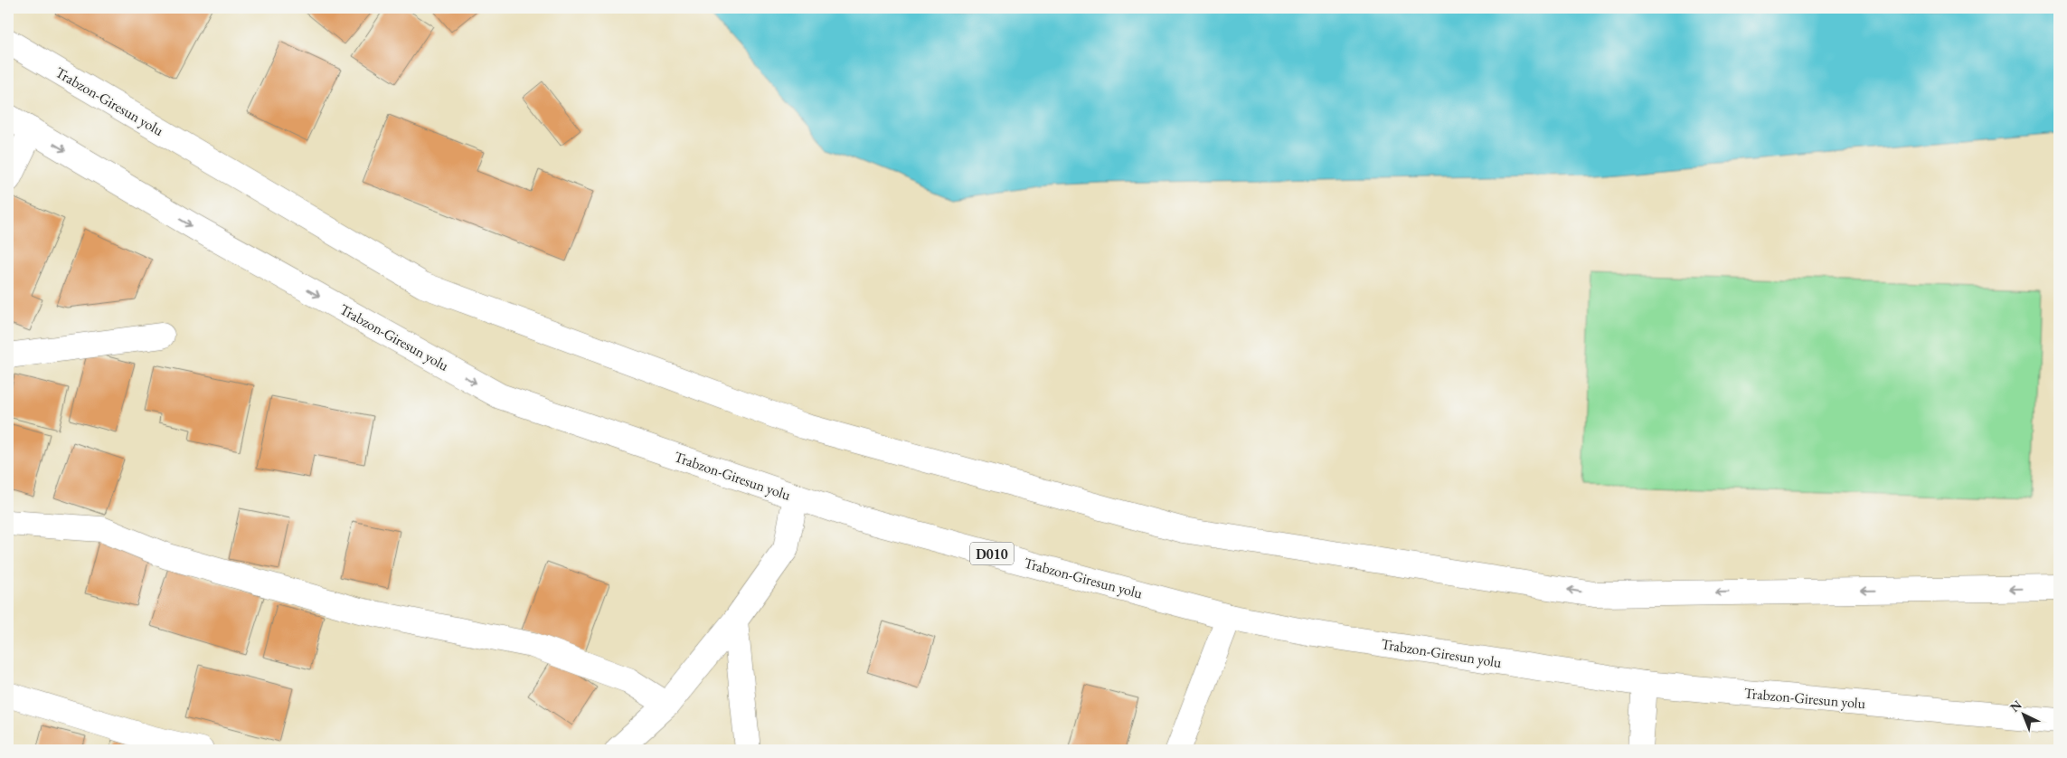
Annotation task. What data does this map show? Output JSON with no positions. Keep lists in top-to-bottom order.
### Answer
{
  "streets": {
    "main road": ["Trabzon-Giresun yolu", "D010"]
  },
  "north": "top left"
}
